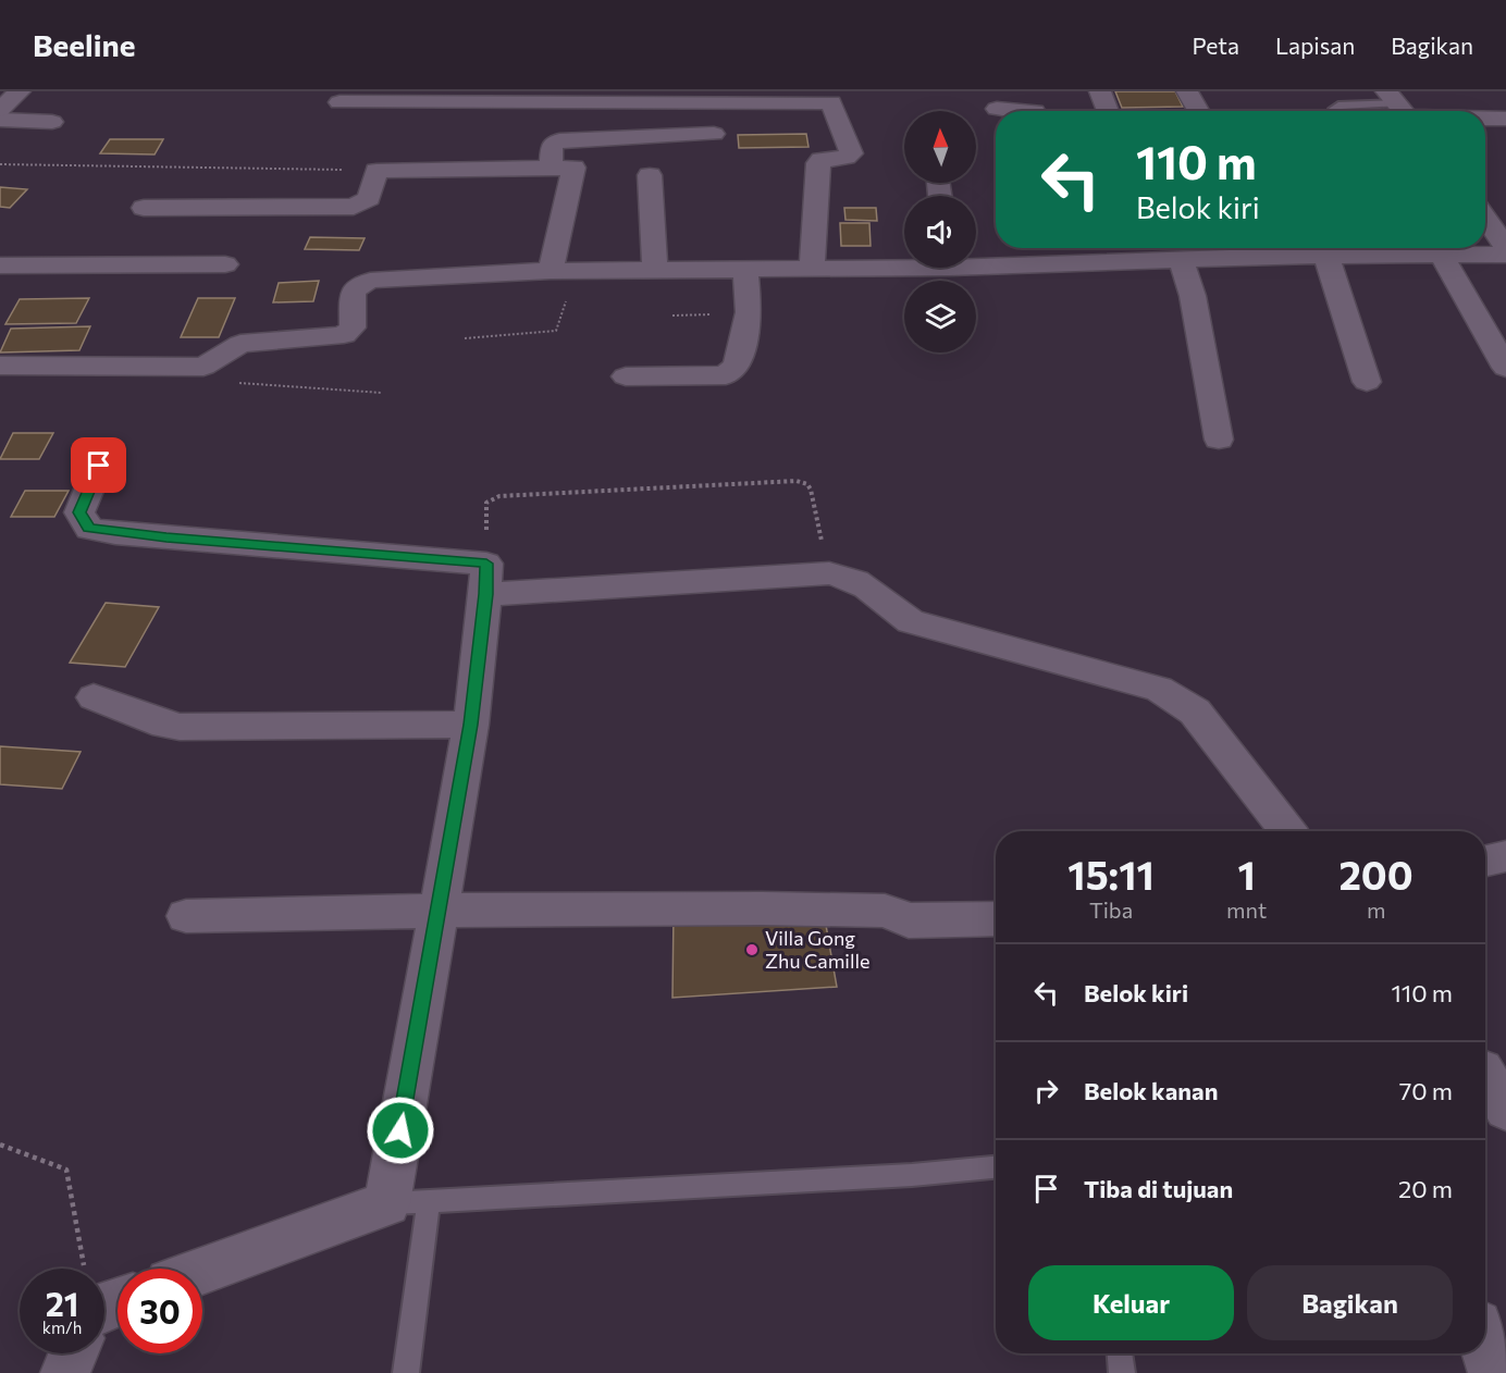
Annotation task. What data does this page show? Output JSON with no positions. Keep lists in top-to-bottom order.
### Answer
{
  "places": ["Villa Gong Zhu Camille"],
  "north": "top",
  "page": {
    "header": "Beeline",
    "nav": ["Peta", "Lapisan", "Bagikan"],
    "turn": ["110 m", "Belok kiri"],
    "eta": [
      "15:11",
      "Tiba",
      "1",
      "mnt",
      "200",
      "m"
    ],
    "list": [
      {
        "name": "Belok kiri",
        "value": "110 m"
      },
      {
        "name": "Belok kanan",
        "value": "70 m"
      },
      {
        "name": "Tiba di tujuan",
        "value": "20 m"
      }
    ],
    "buttons": ["Keluar", "Bagikan"],
    "speed": "21 km/h",
    "limit": "30"
  }
}
